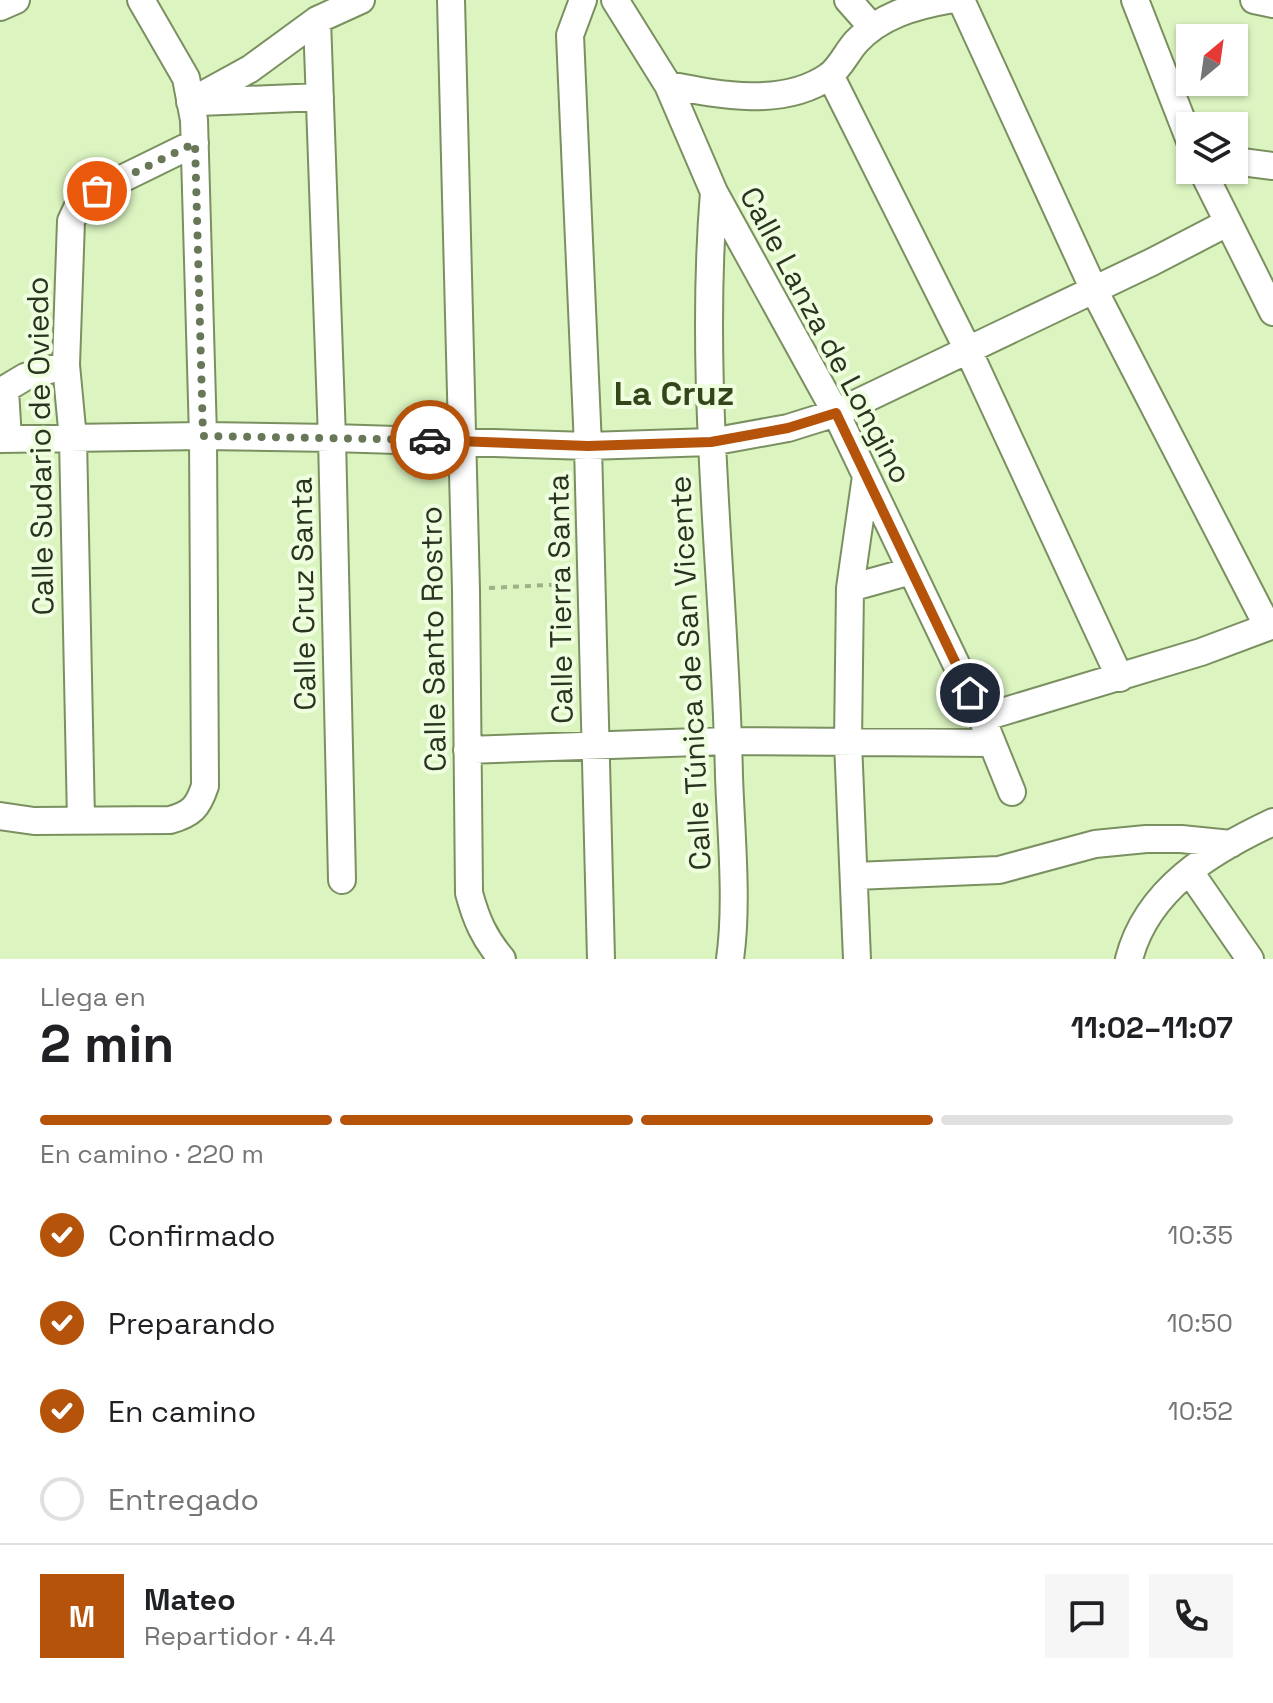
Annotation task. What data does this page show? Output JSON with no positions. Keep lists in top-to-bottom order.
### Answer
{
  "streets": {
    "street": [
      "Calle Lanza de Longino",
      "Calle Sudario de Oviedo",
      "Calle Cruz Santa",
      "Calle Tierra Santa",
      "Calle Santo Rostro",
      "Calle Túnica de San Vicente"
    ]
  },
  "crossings": [
    ["Calle Lanza de Longino", "Calle Túnica de San Vicente"]
  ],
  "districts": ["La Cruz"],
  "north": "top right",
  "page": {
    "heading": ["2 min", "Llega en", "11:02–11:07"],
    "panel": ["Mateo", "Repartidor · 4.4"],
    "bar": "En camino · 220 m",
    "list": [
      ["Confirmado", "10:35"],
      ["Preparando", "10:50"],
      ["En camino", "10:52"],
      "Entregado"
    ],
    "round": "M"
  }
}
